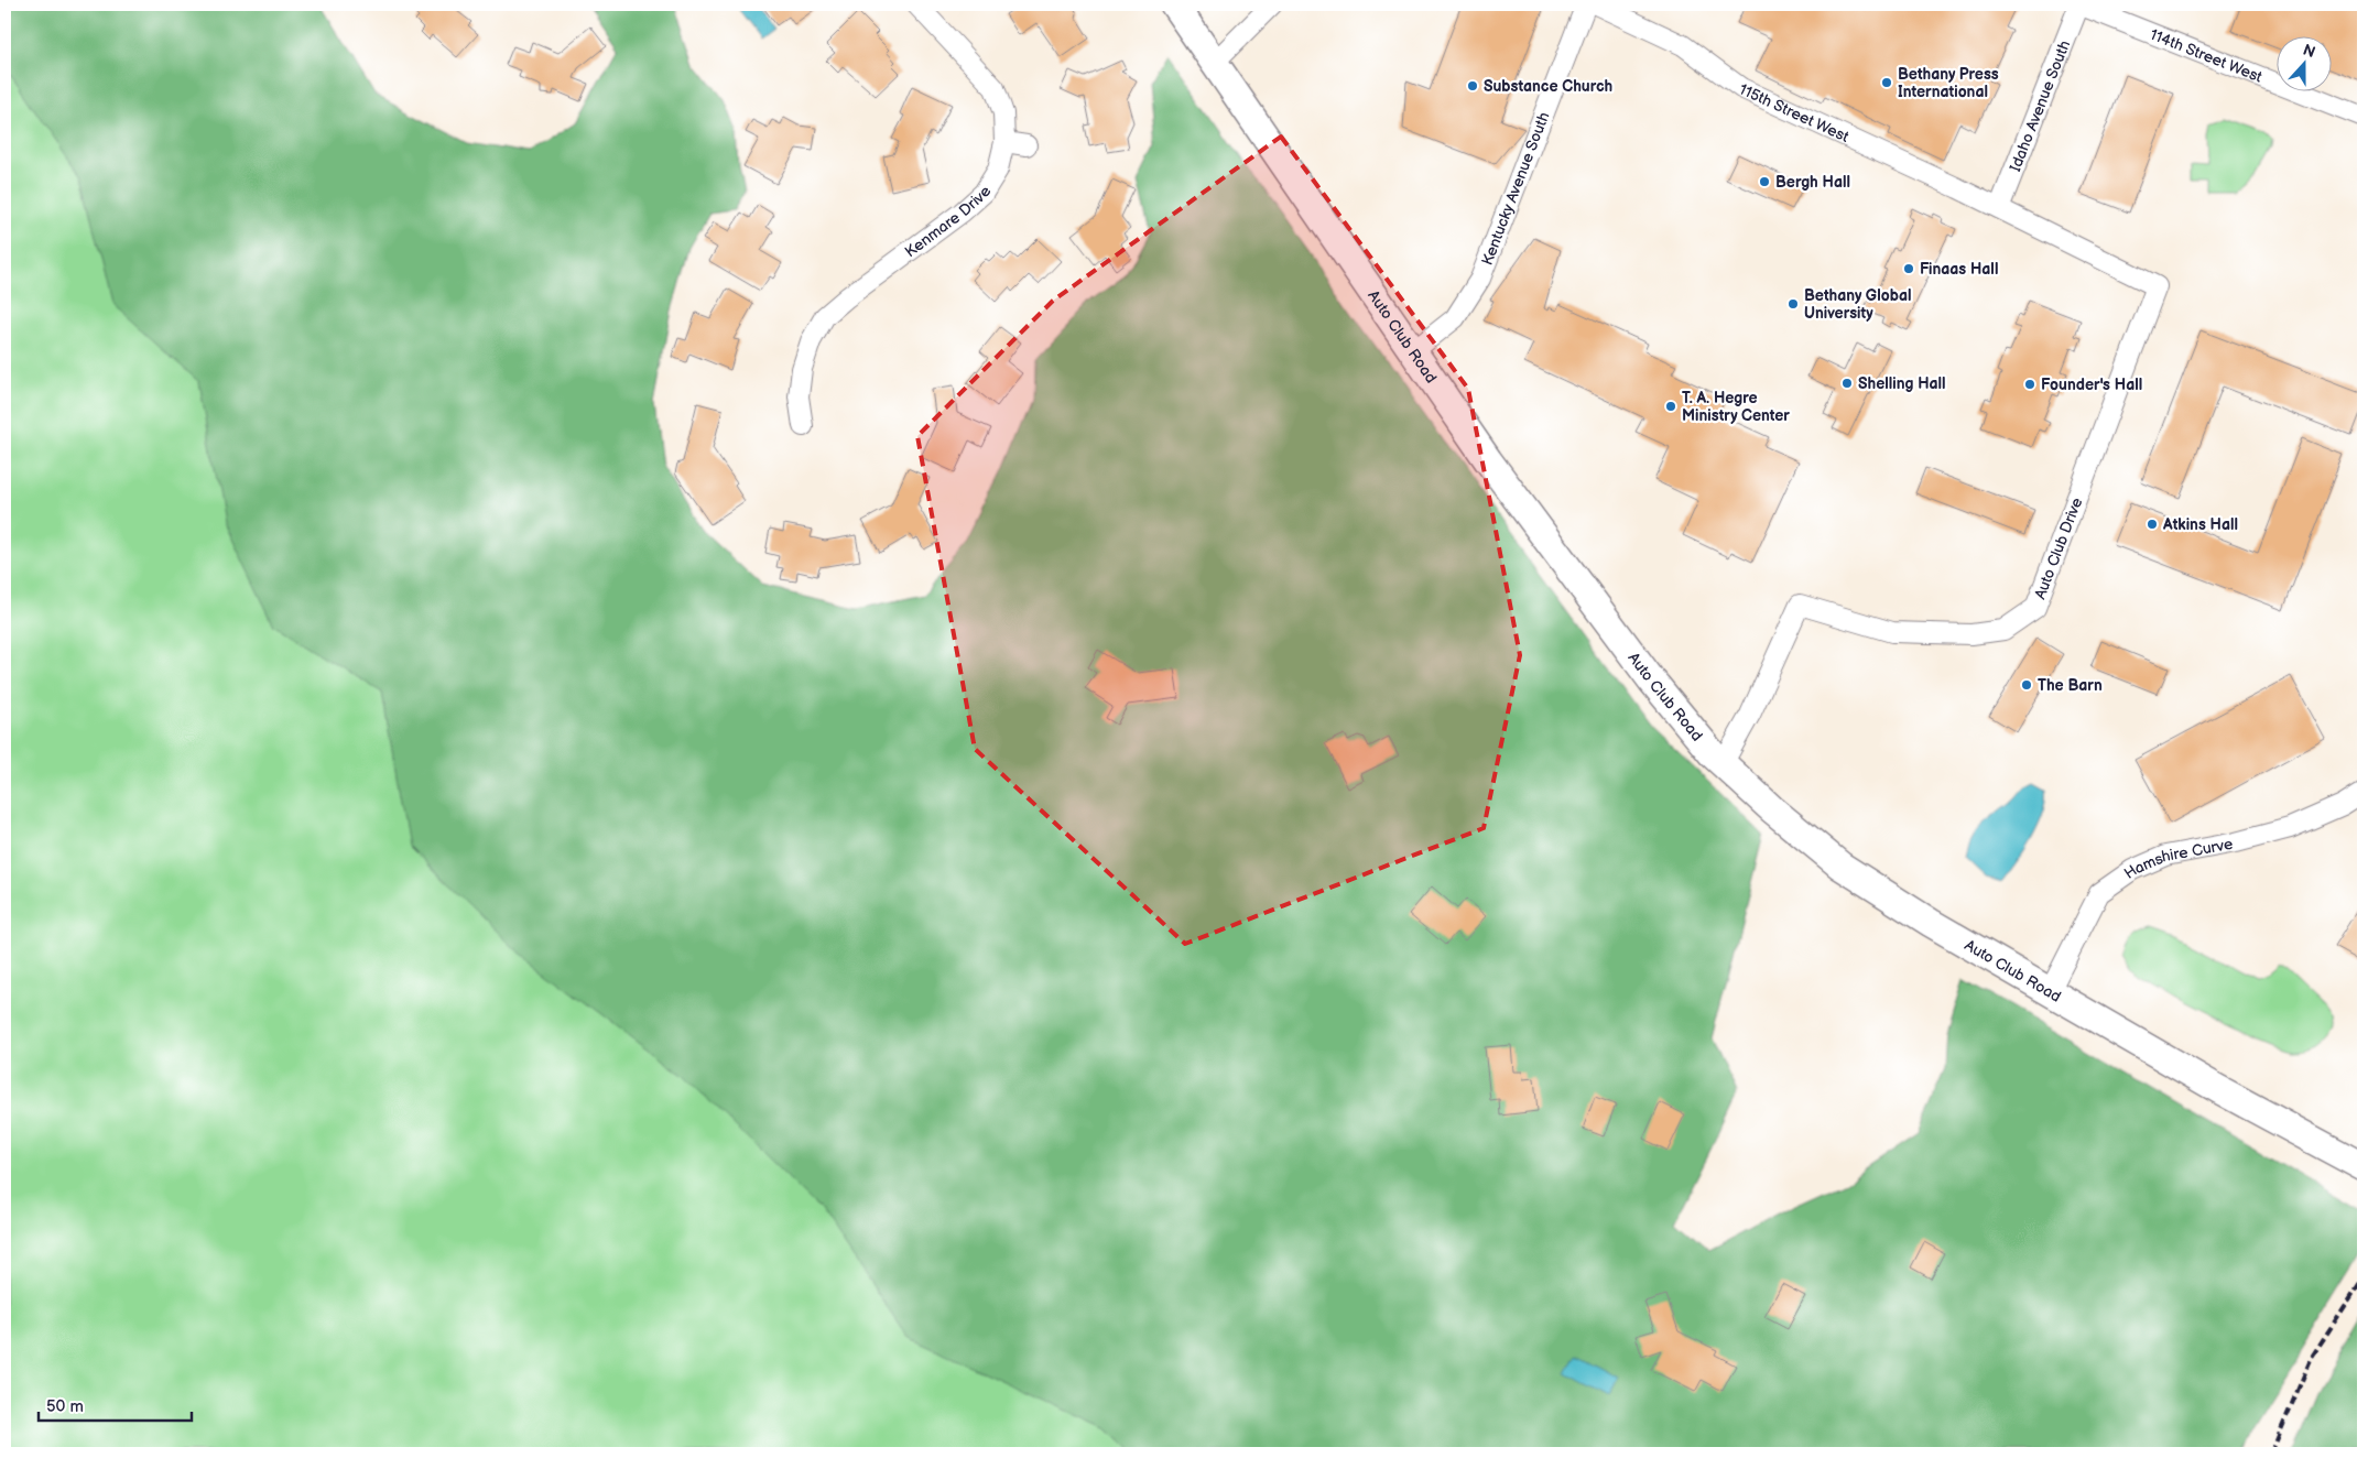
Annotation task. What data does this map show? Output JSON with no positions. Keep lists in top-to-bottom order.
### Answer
{
  "streets": {
    "street": [
      "114th Street West",
      "Idaho Avenue South",
      "115th Street West",
      "Kentucky Avenue South",
      "Kenmare Drive",
      "Auto Club Road",
      "Auto Club Drive",
      "Hamshire Curve"
    ]
  },
  "crossings": [
    ["114th Street West", "Idaho Avenue South"],
    ["Idaho Avenue South", "115th Street West"],
    ["Idaho Avenue South", "Auto Club Drive"],
    ["115th Street West", "Auto Club Drive"],
    ["Kentucky Avenue South", "Auto Club Road"],
    ["Auto Club Road", "Auto Club Drive"],
    ["Auto Club Road", "Hamshire Curve"]
  ],
  "places": [
    "Bethany Press International",
    "Substance Church",
    "Bergh Hall",
    "Finaas Hall",
    "Bethany Global University",
    "Shelling Hall",
    "Founder's Hall",
    "T. A. Hegre Ministry Center",
    "Atkins Hall",
    "The Barn"
  ],
  "scale_bar": "50 m",
  "north": "top"
}
